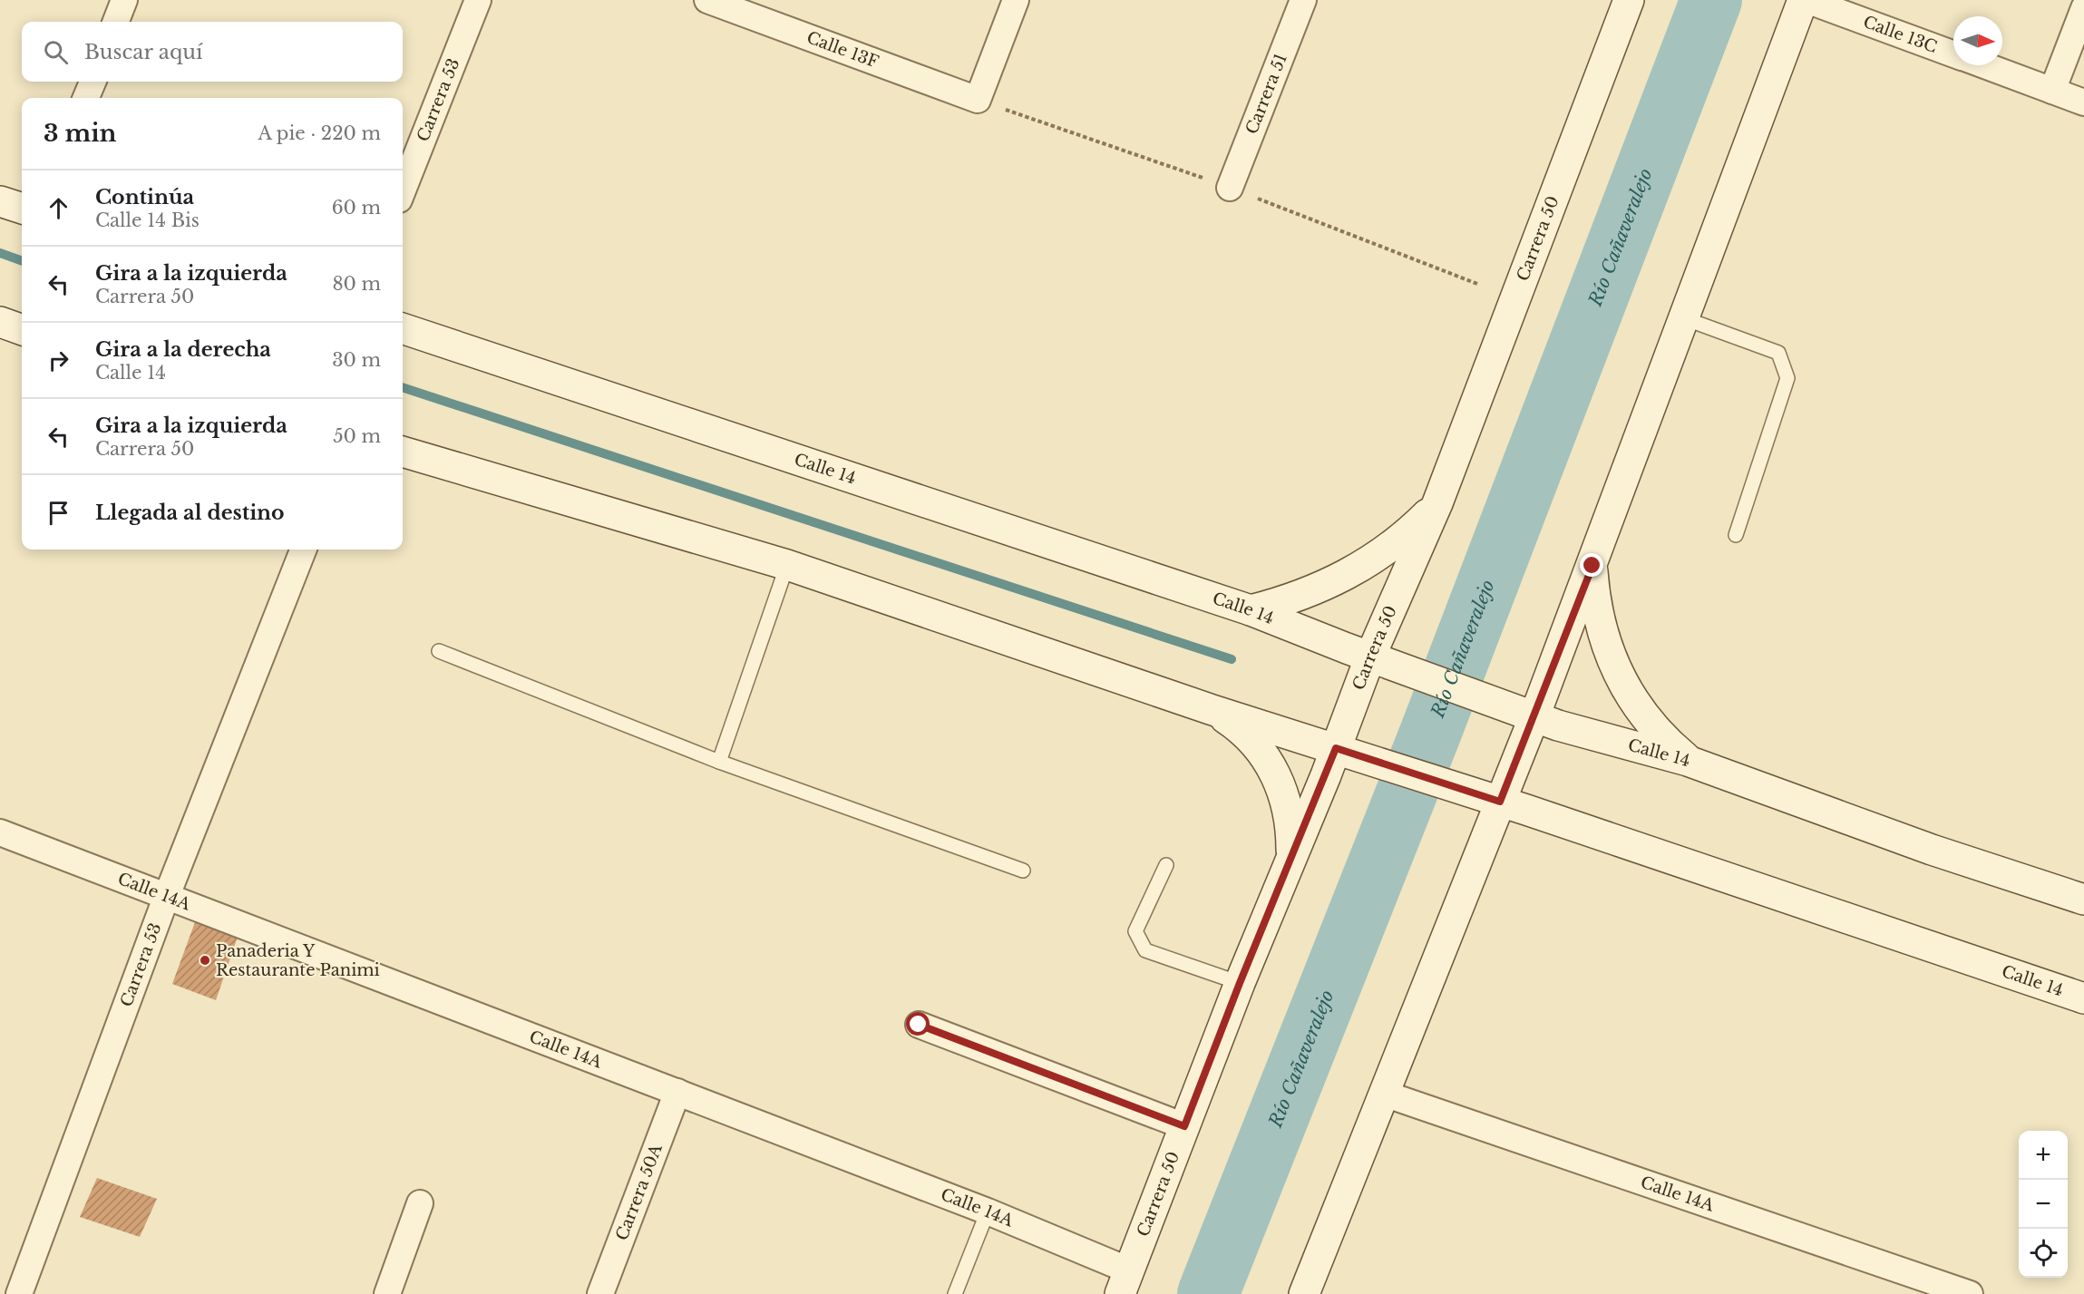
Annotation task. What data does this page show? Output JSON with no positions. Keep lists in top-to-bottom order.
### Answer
{
  "streets": {
    "street": [
      "Calle 13C",
      "Calle 13F",
      "Carrera 51",
      "Carrera 53",
      "Carrera 50",
      "Calle 14",
      "Calle 14A",
      "Carrera 50A"
    ]
  },
  "crossings": [
    ["Carrera 53", "Calle 14A"],
    ["Carrera 50", "Calle 14"],
    ["Carrera 50", "Calle 14A"],
    ["Calle 14A", "Carrera 50A"]
  ],
  "water": ["Río Cañaveralejo"],
  "places": ["Panaderia Y Restaurante Panimi"],
  "north": "right",
  "page": {
    "search": "Buscar aquí",
    "heading": ["3 min", "A pie · 220 m"],
    "list": [
      ["Continúa", "Calle 14 Bis", "60 m"],
      ["Gira a la izquierda", "Carrera 50", "80 m"],
      ["Gira a la derecha", "Calle 14", "30 m"],
      ["Gira a la izquierda", "Carrera 50", "50 m"],
      "Llegada al destino"
    ],
    "map_buttons": ["+", "−"]
  }
}
